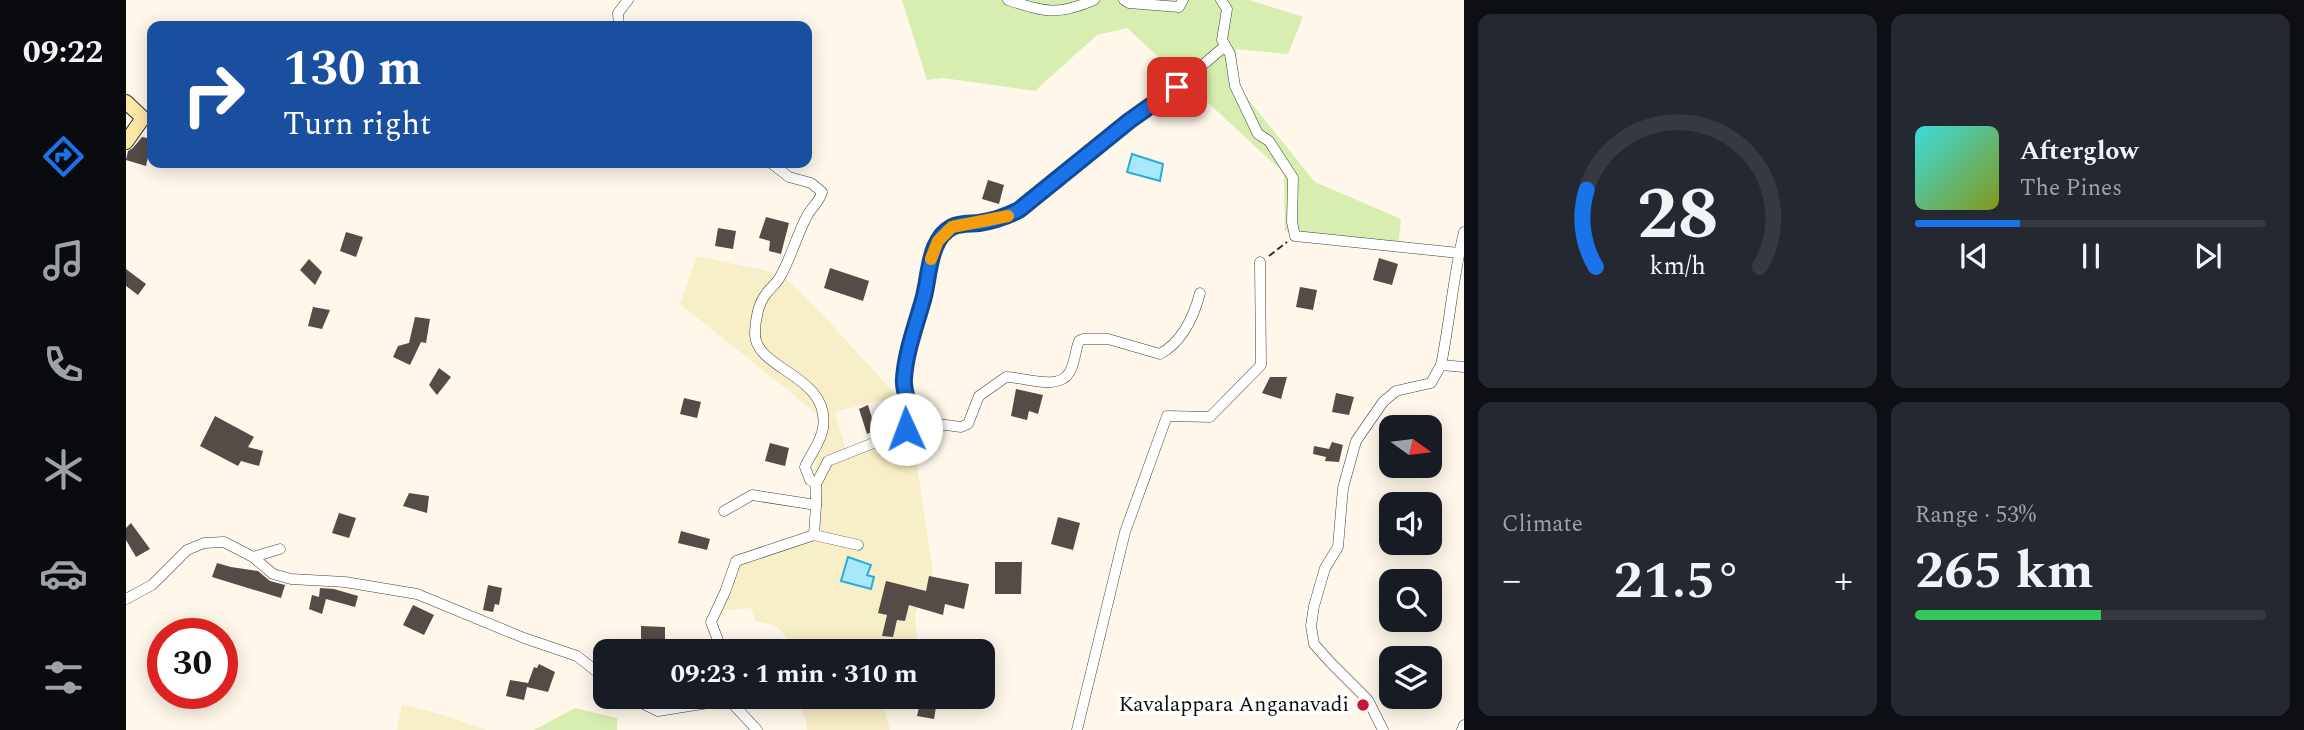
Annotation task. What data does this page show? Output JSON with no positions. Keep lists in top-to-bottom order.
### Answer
{
  "places": ["Kavalappara Anganavadi"],
  "north": "right",
  "page": {
    "tabs": "09:22",
    "turn": ["130 m", "Turn right"],
    "song": ["Afterglow", "The Pines"],
    "tile": [
      "Climate",
      ["Range · 53%", "265 km"]
    ],
    "heat": ["−", "21.5°", "+"],
    "limit": "30",
    "trip": "09:23 · 1 min · 310 m",
    "gauge": ["28", "km/h"]
  }
}
